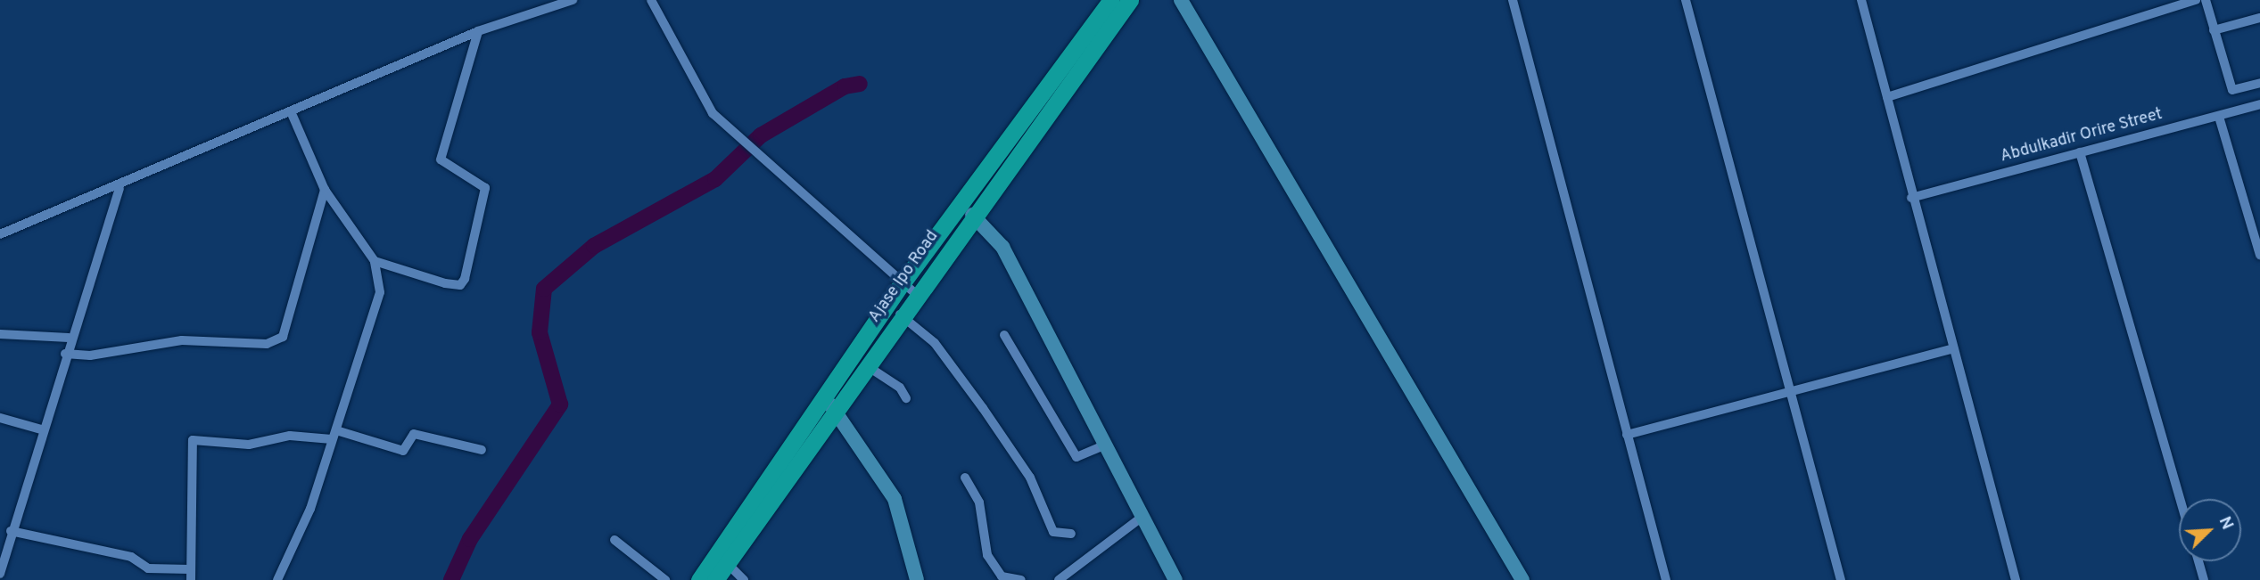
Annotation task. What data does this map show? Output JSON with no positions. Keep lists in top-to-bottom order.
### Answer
{
  "streets": {
    "highway": ["Ajase Ipo Road"],
    "street": ["Abdulkadir Orire Street"]
  },
  "north": "top right"
}
